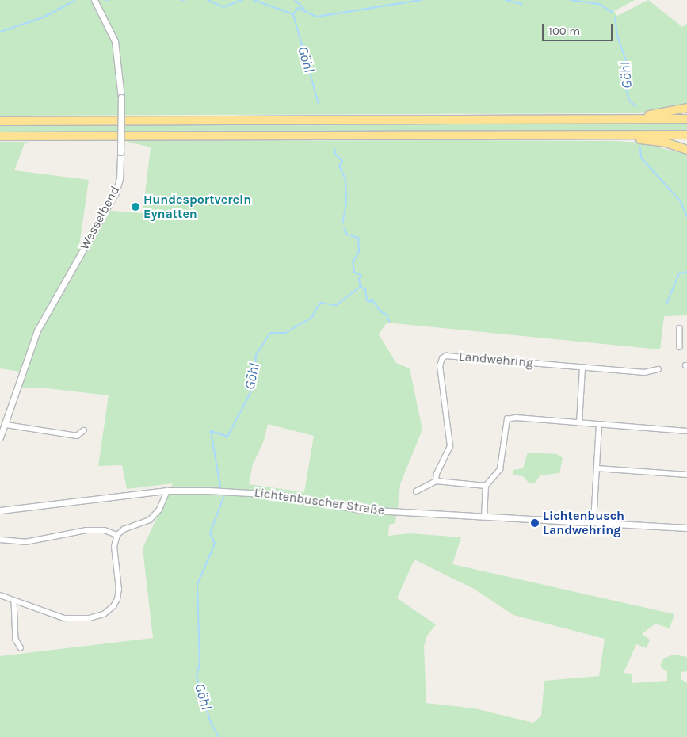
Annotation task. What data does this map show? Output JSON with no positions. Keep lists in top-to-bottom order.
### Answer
{
  "streets": {
    "street": ["Wesselbend", "Landwehring", "Lichtenbuscher Straße"]
  },
  "water": ["Göhl"],
  "places": ["Hundesportverein Eynatten", "Lichtenbusch Landwehring"],
  "scale_bar": "100 m"
}
